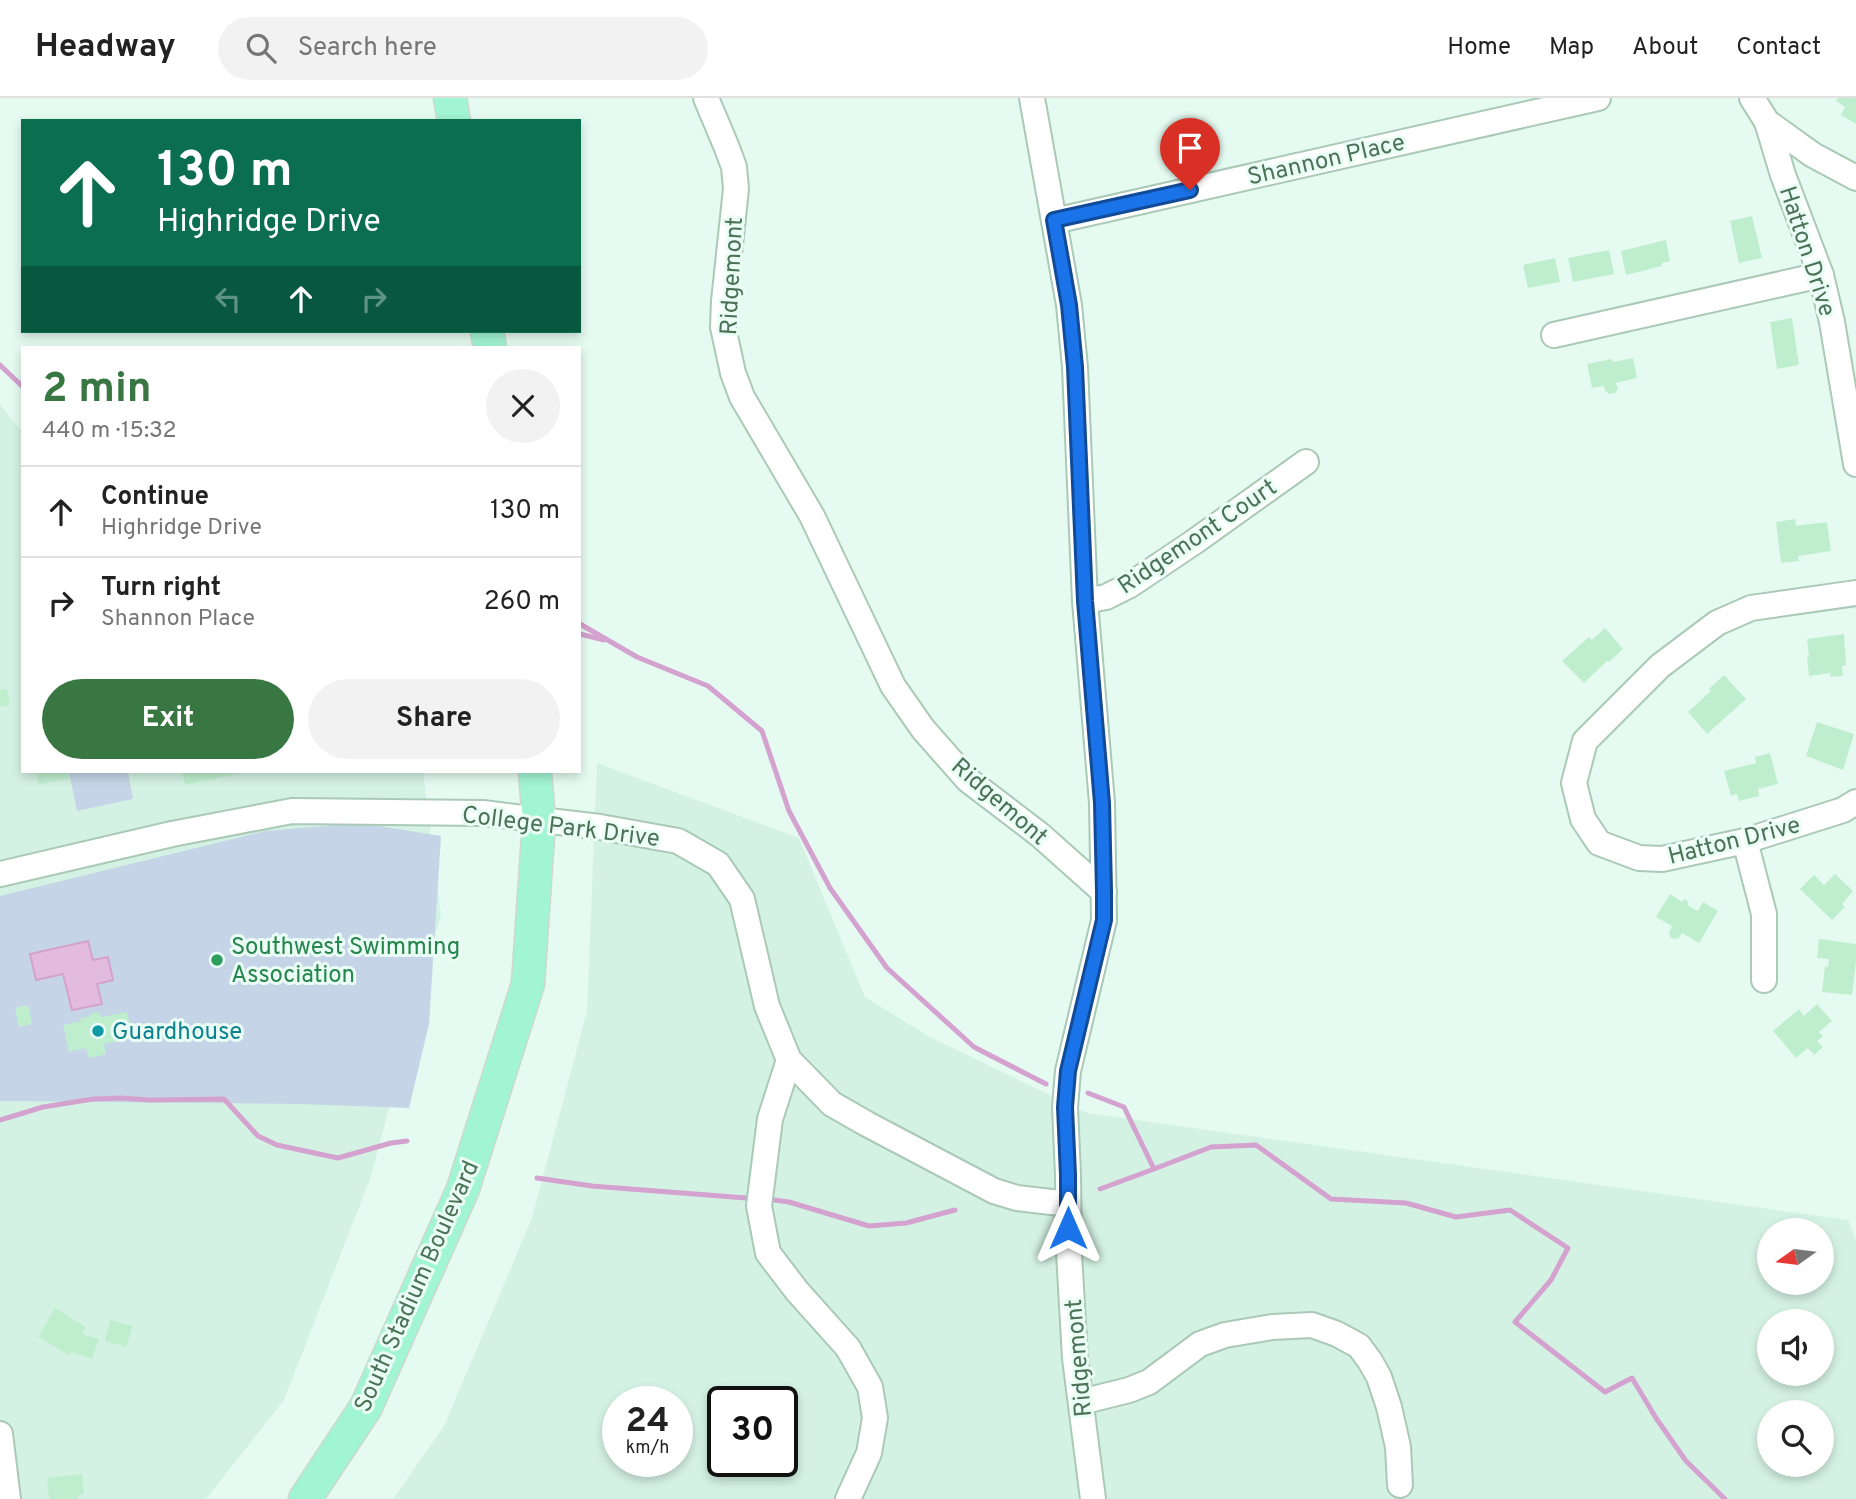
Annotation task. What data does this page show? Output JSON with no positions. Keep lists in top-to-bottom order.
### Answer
{
  "streets": {
    "main road": ["South Stadium Boulevard"],
    "street": [
      "Shannon Place",
      "Hatton Drive",
      "Ridgemont",
      "Ridgemont Court",
      "College Park Drive"
    ]
  },
  "crossings": [
    ["Ridgemont", "College Park Drive"],
    ["College Park Drive", "South Stadium Boulevard"]
  ],
  "places": ["Southwest Swimming Association", "Guardhouse"],
  "north": "left",
  "page": {
    "header": "Headway",
    "search": "Search here",
    "nav": [
      "Home",
      "Map",
      "About",
      "Contact"
    ],
    "turn": ["130 m", "Highridge Drive"],
    "heading": ["2 min", "440 m · 15:32"],
    "list": [
      {
        "name": "Continue",
        "note": "Highridge Drive",
        "value": "130 m"
      },
      {
        "name": "Turn right",
        "note": "Shannon Place",
        "value": "260 m"
      }
    ],
    "buttons": ["Exit", "Share"],
    "speed": "24 km/h",
    "limit": "30"
  }
}
